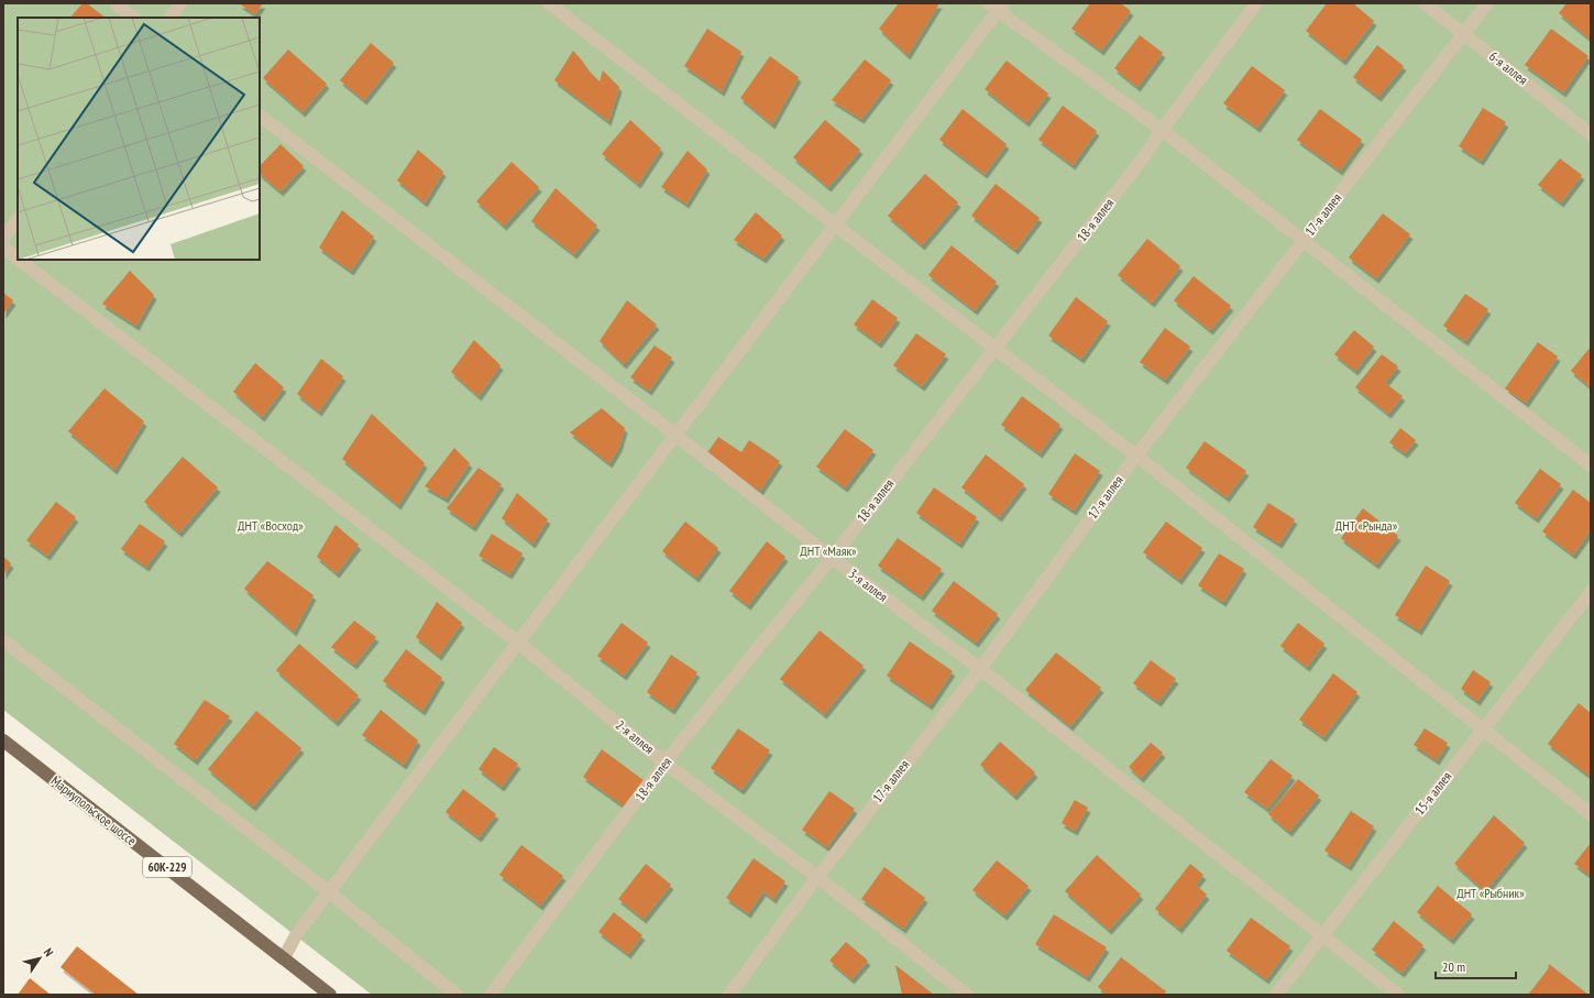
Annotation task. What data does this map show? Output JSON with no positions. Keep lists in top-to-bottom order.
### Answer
{
  "streets": {
    "main road": ["Мариупольское шоссе", "60К-229"],
    "street": [
      "6-я аллея",
      "17-я аллея",
      "18-я аллея",
      "3-я аллея",
      "2-я аллея",
      "15-я аллея"
    ]
  },
  "crossings": [
    ["6-я аллея", "17-я аллея"],
    ["17-я аллея", "3-я аллея"],
    ["17-я аллея", "2-я аллея"],
    ["18-я аллея", "3-я аллея"],
    ["18-я аллея", "2-я аллея"],
    ["3-я аллея", "15-я аллея"]
  ],
  "parks": [
    "ДНТ «Восход»",
    "ДНТ «Рында»",
    "ДНТ «Маяк»",
    "ДНТ «Рыбник»"
  ],
  "scale_bar": "20 m",
  "north": "top right"
}
